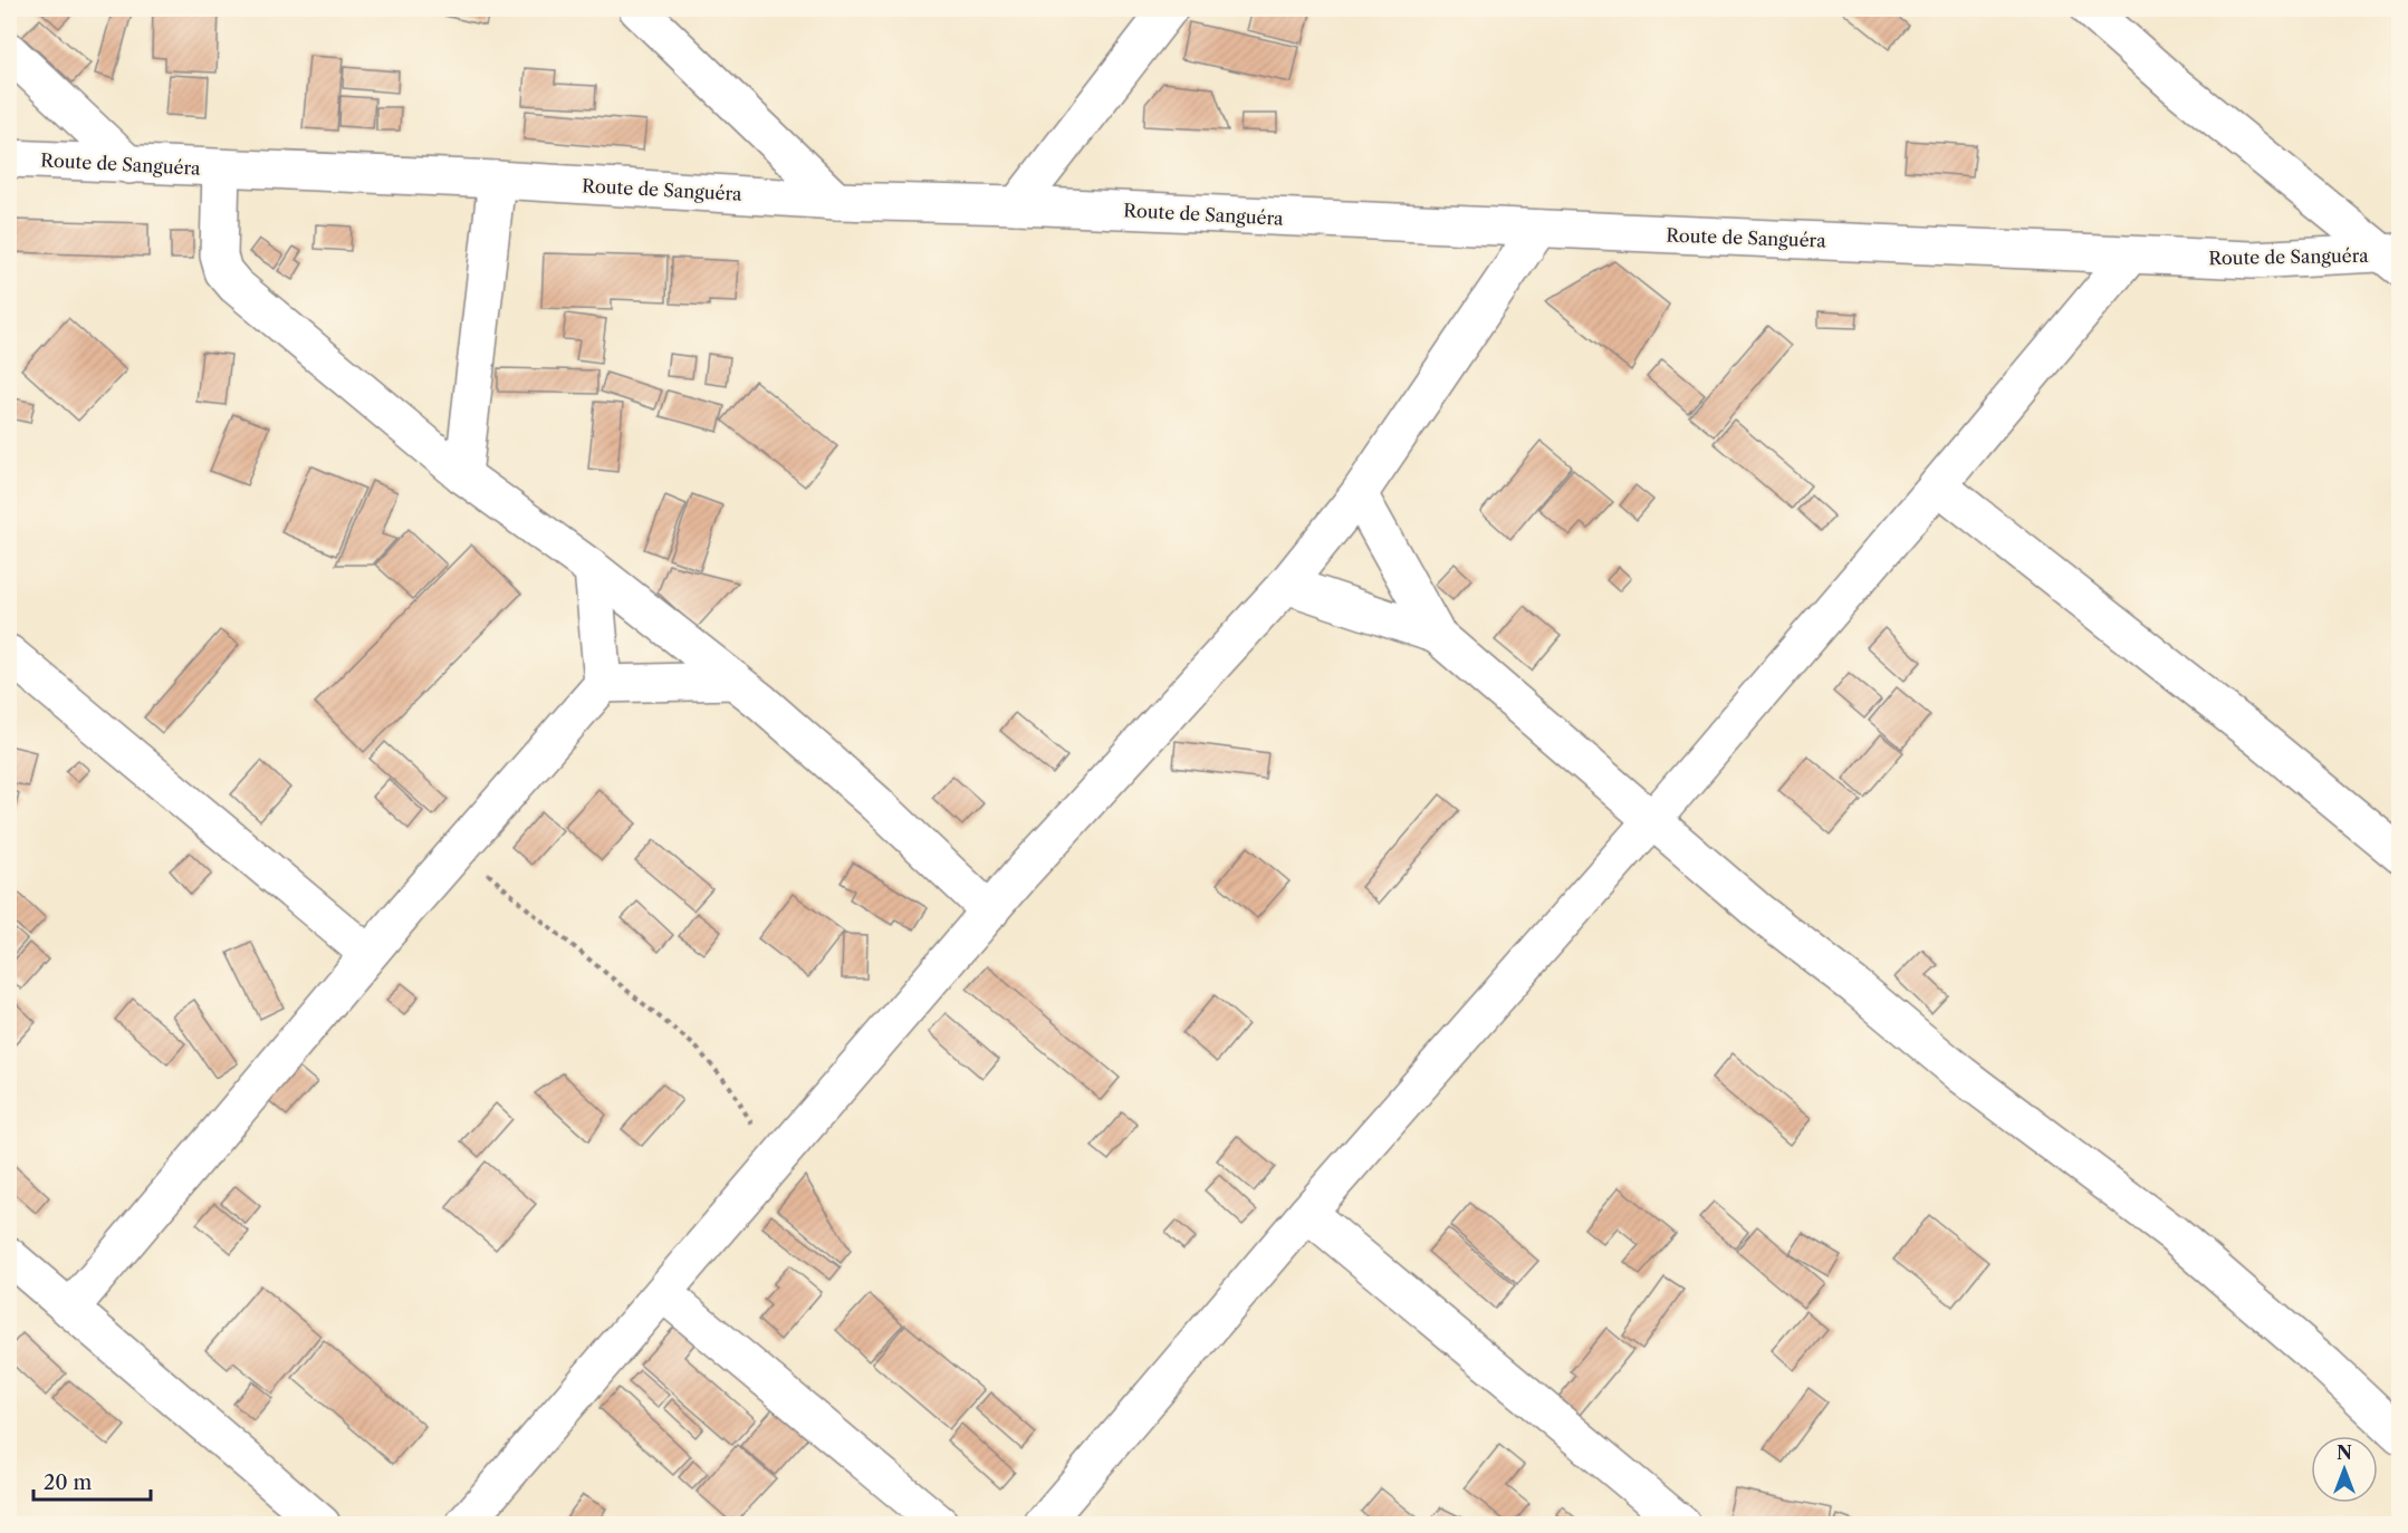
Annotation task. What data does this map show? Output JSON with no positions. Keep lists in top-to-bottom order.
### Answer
{
  "streets": {
    "street": ["Route de Sanguéra"]
  },
  "scale_bar": "20 m",
  "north": "top"
}
